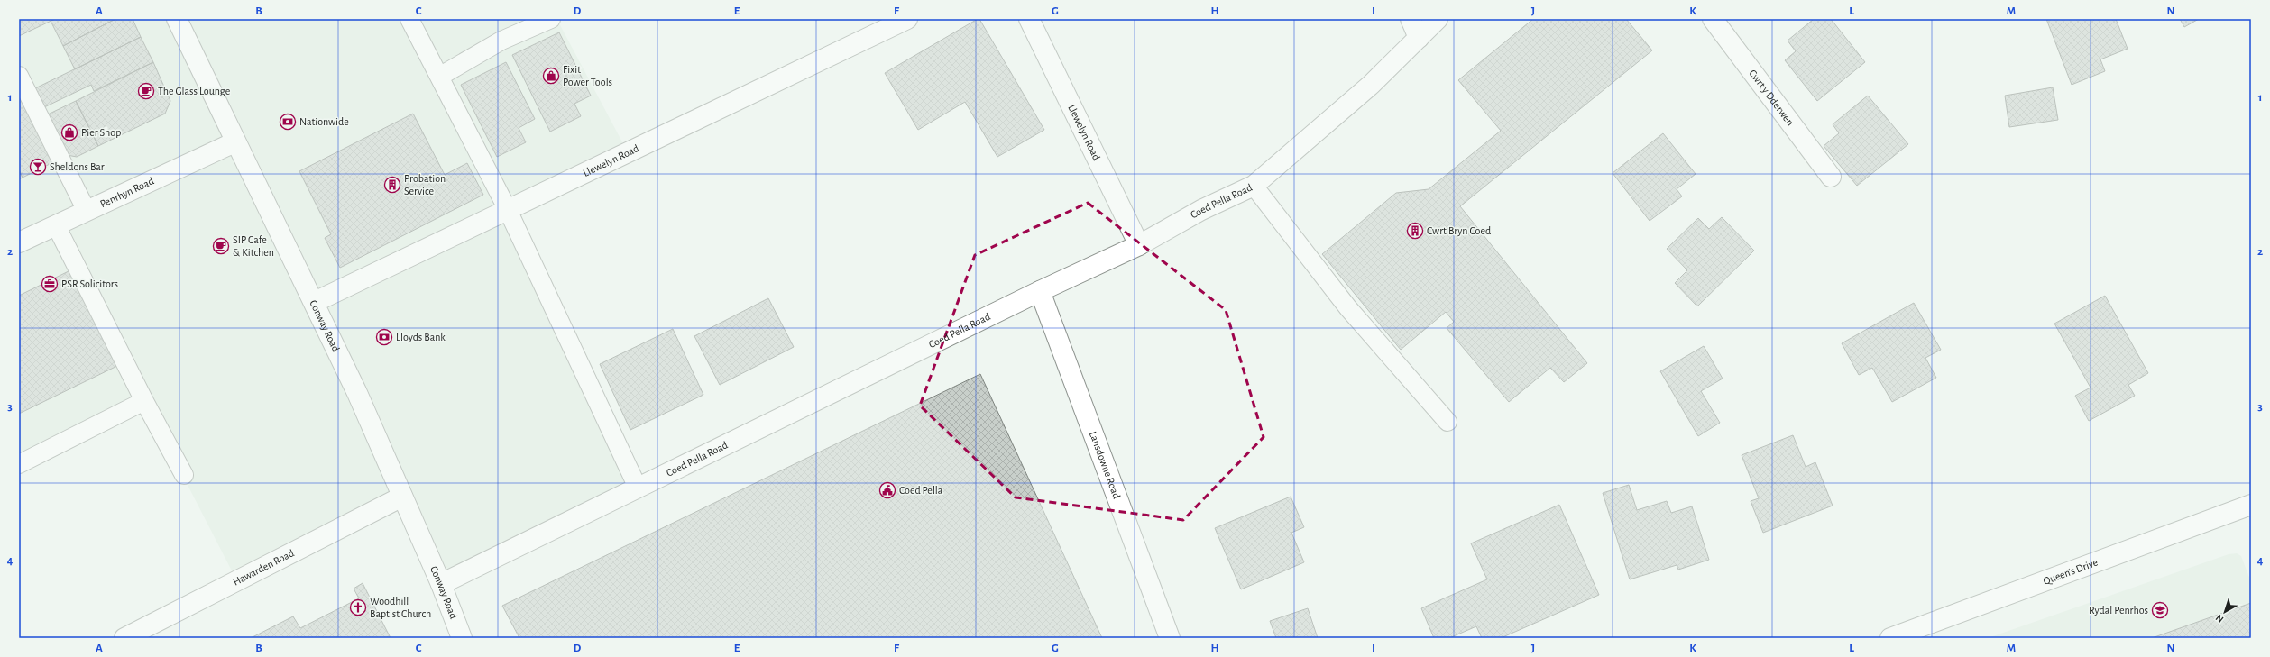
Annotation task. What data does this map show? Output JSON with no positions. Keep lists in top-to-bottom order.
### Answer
{
  "streets": {
    "street": [
      "Cwrt y Dderwen",
      "Llewelyn Road",
      "Penrhyn Road",
      "Coed Pella Road",
      "Conway Road",
      "Lansdowne Road",
      "Hawarden Road",
      "Queen's Drive"
    ]
  },
  "crossings": [
    ["Llewelyn Road", "Coed Pella Road"],
    ["Llewelyn Road", "Conway Road"],
    ["Penrhyn Road", "Conway Road"],
    ["Coed Pella Road", "Conway Road"],
    ["Coed Pella Road", "Lansdowne Road"],
    ["Conway Road", "Hawarden Road"]
  ],
  "places": {
    "shop": ["Fixit Power Tools", "Pier Shop"],
    "cafe": ["The Glass Lounge", "SIP Cafe & Kitchen"],
    "bank": ["Nationwide", "Lloyds Bank"],
    "bar": ["Sheldons Bar"],
    "building": ["Probation Service", "Cwrt Bryn Coed"],
    "office": ["PSR Solicitors"],
    "public building": ["Coed Pella"],
    "church": ["Woodhill Baptist Church"],
    "school or university": ["Rydal Penrhos"]
  },
  "north": "bottom left",
  "grid": {
    "columns": [
      "A",
      "B",
      "C",
      "D",
      "E",
      "F",
      "G",
      "H",
      "I",
      "J",
      "K",
      "L",
      "M",
      "N"
    ],
    "rows": [
      "1",
      "2",
      "3",
      "4"
    ]
  }
}
